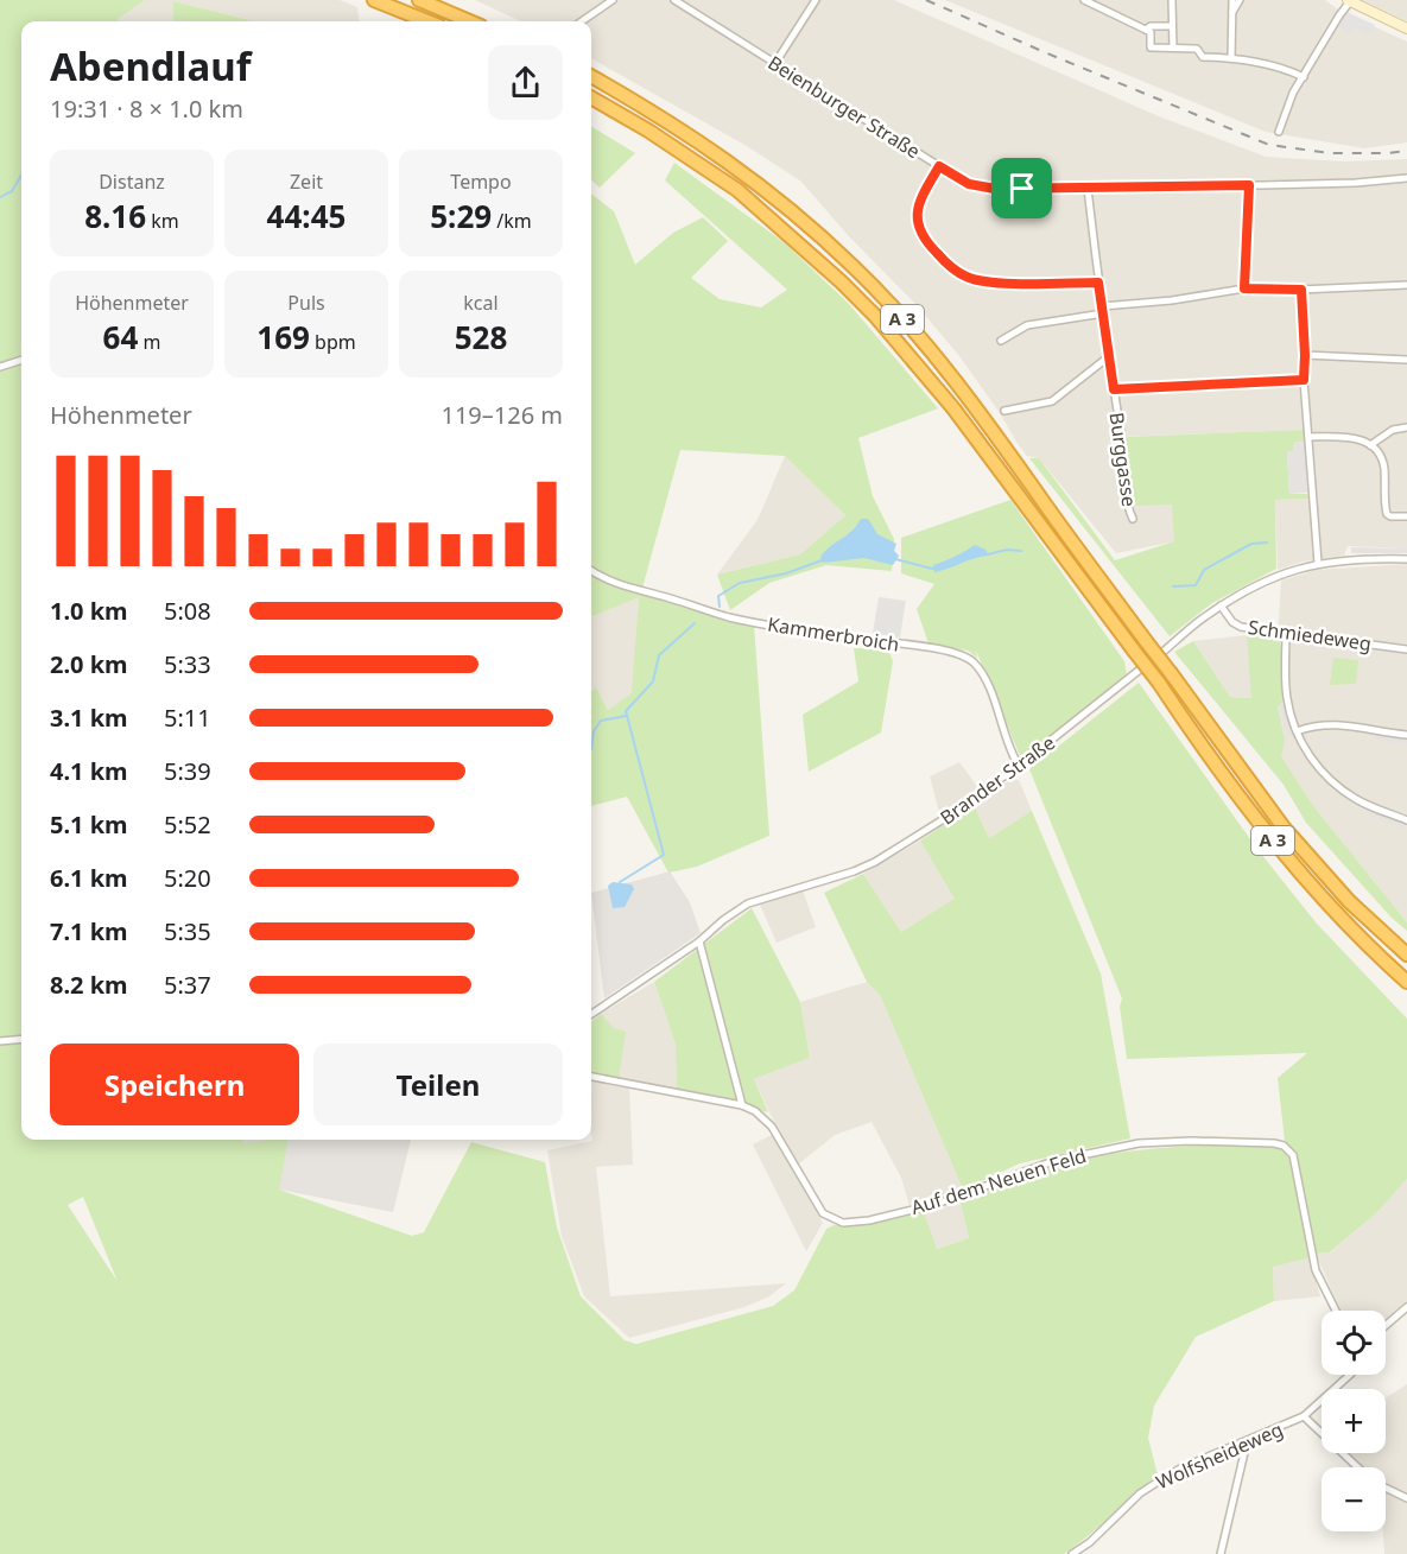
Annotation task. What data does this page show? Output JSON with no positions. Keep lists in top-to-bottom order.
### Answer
{
  "streets": {
    "highway": ["A 3"],
    "street": [
      "Beienburger Straße",
      "Burggasse",
      "Kammerbroich",
      "Schmiedeweg",
      "Brander Straße",
      "Auf dem Neuen Feld",
      "Wolfsheideweg"
    ]
  },
  "crossings": [
    ["Beienburger Straße", "Burggasse"],
    ["Kammerbroich", "Brander Straße"],
    ["Schmiedeweg", "Brander Straße"]
  ],
  "page": {
    "heading": ["Abendlauf", "19:31 · 8 × 1.0 km"],
    "stats": [
      ["Distanz", "8.16 km"],
      ["Zeit", "44:45"],
      ["Tempo", "5:29 /km"],
      ["Höhenmeter", "64 m"],
      ["Puls", "169 bpm"],
      ["kcal", "528"]
    ],
    "chart": ["Höhenmeter", "119–126 m"],
    "list": [
      {
        "name": "1.0 km",
        "note": "5:08"
      },
      {
        "name": "2.0 km",
        "note": "5:33"
      },
      {
        "name": "3.1 km",
        "note": "5:11"
      },
      {
        "name": "4.1 km",
        "note": "5:39"
      },
      {
        "name": "5.1 km",
        "note": "5:52"
      },
      {
        "name": "6.1 km",
        "note": "5:20"
      },
      {
        "name": "7.1 km",
        "note": "5:35"
      },
      {
        "name": "8.2 km",
        "note": "5:37"
      }
    ],
    "buttons": ["Speichern", "Teilen"],
    "map_buttons": ["+", "−"]
  }
}
